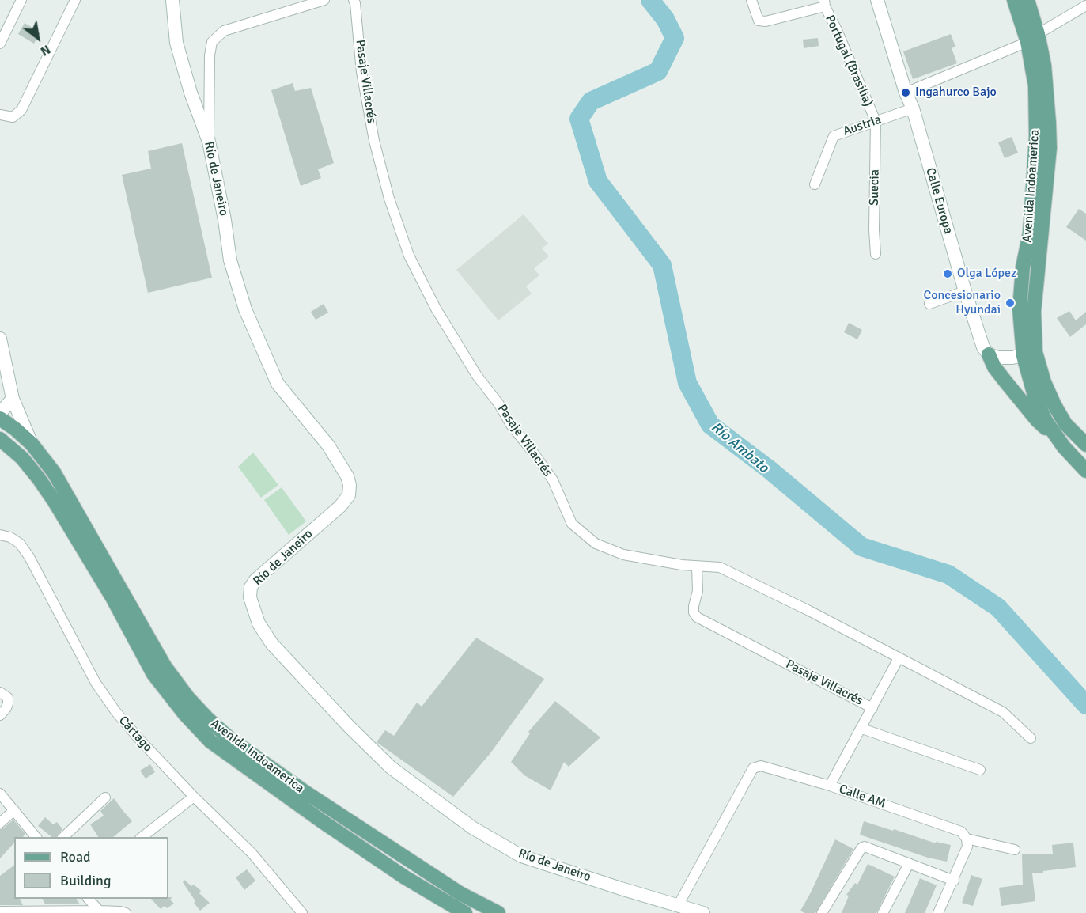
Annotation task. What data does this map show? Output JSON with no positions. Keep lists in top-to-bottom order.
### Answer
{
  "streets": {
    "main road": ["Avenida Indoamerica"],
    "street": [
      "Portugal (Brasilia)",
      "Pasaje Villacrés",
      "Austria",
      "Río de Janeiro",
      "Suecia",
      "Calle Europa",
      "Cártago",
      "Calle AM"
    ]
  },
  "crossings": [
    ["Portugal (Brasilia)", "Austria"],
    ["Portugal (Brasilia)", "Suecia"],
    ["Austria", "Suecia"],
    ["Austria", "Calle Europa"],
    ["Río de Janeiro", "Calle AM"]
  ],
  "water": ["Río Ambato"],
  "places": ["Ingahurco Bajo", "Olga López", "Concesionario Hyundai"],
  "legend": ["Road", "Building"],
  "north": "bottom right"
}
